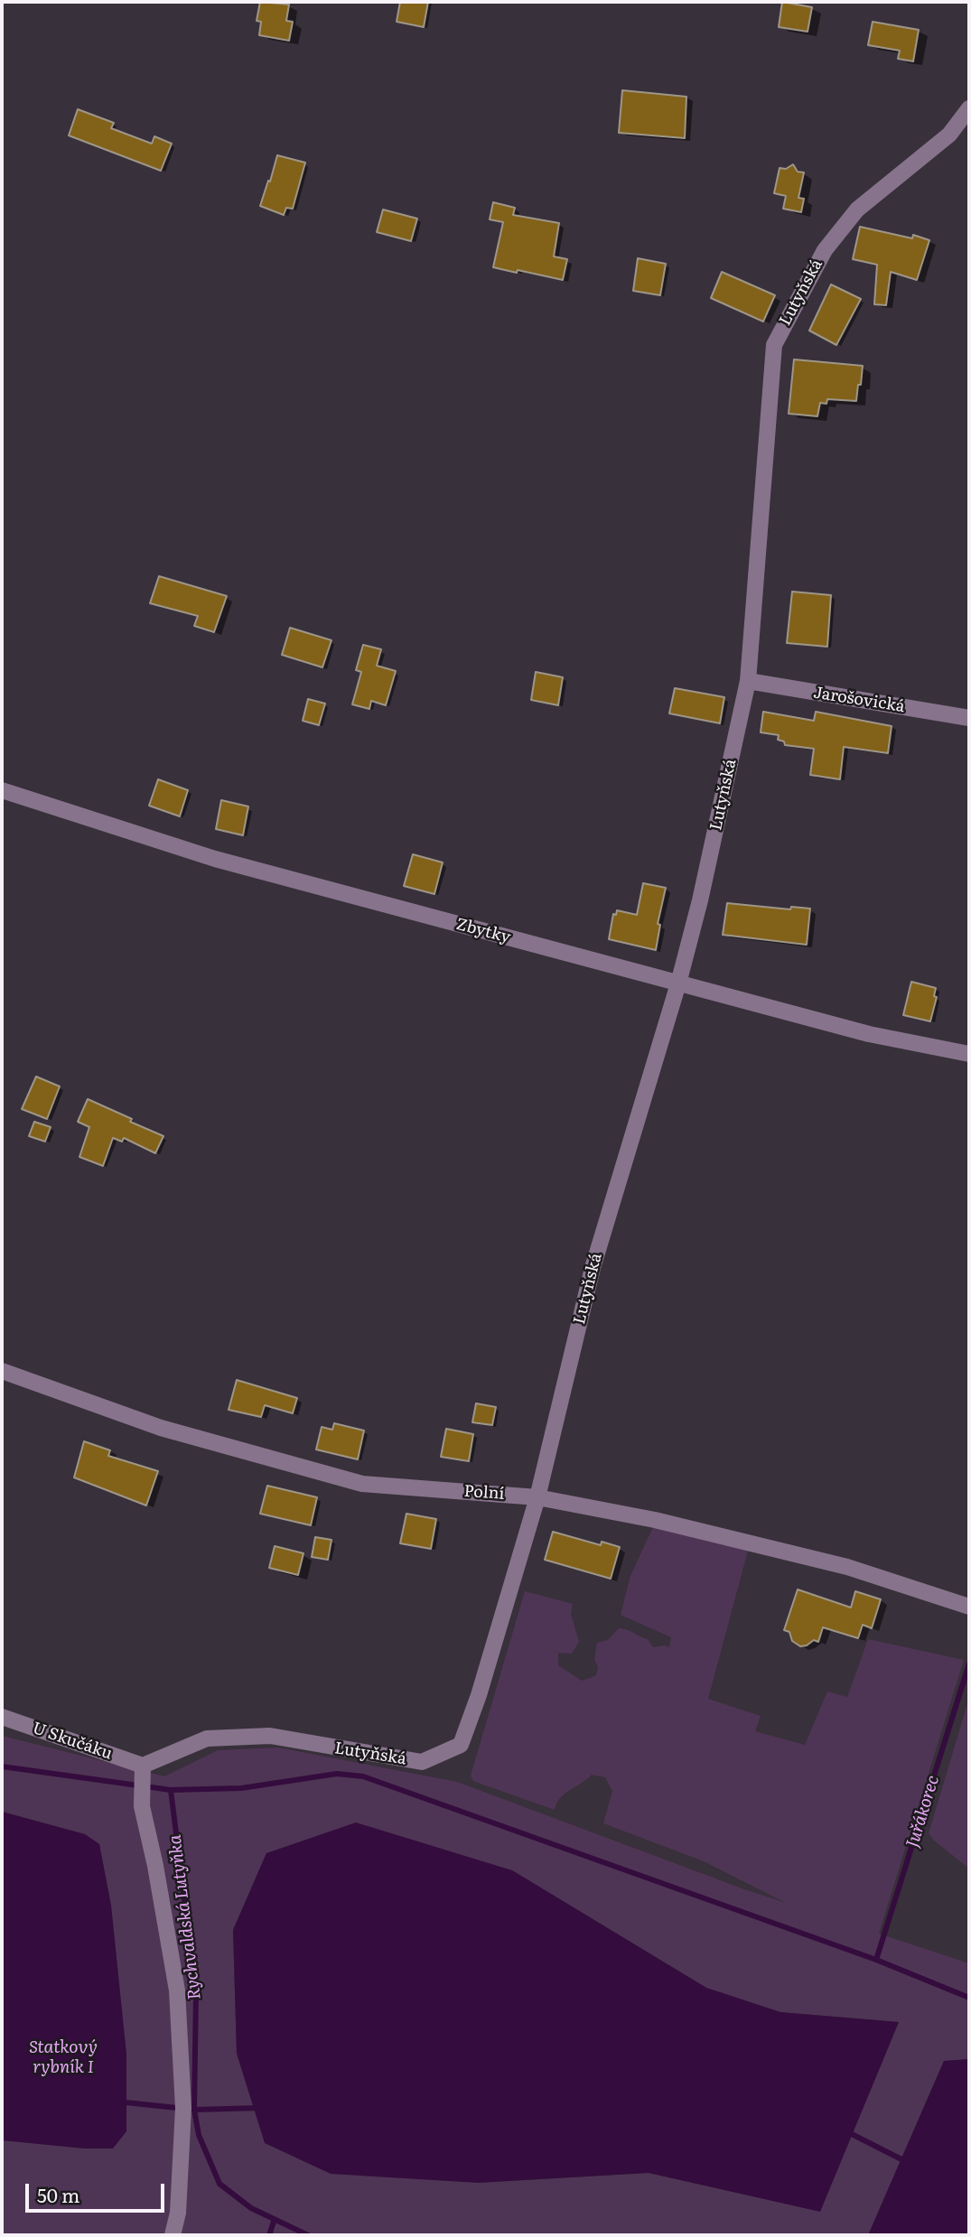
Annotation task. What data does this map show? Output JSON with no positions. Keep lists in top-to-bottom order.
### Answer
{
  "streets": {
    "street": [
      "Lutyňská",
      "Jarošovická",
      "Zbytky",
      "Polní",
      "U Skučáku"
    ]
  },
  "crossings": [
    ["Lutyňská", "Jarošovická"],
    ["Lutyňská", "Zbytky"],
    ["Lutyňská", "Polní"],
    ["Lutyňská", "U Skučáku"]
  ],
  "water": ["Juřákorec", "Rychvaldská Lutyňka", "Statkový rybník I"],
  "scale_bar": "50 m"
}
